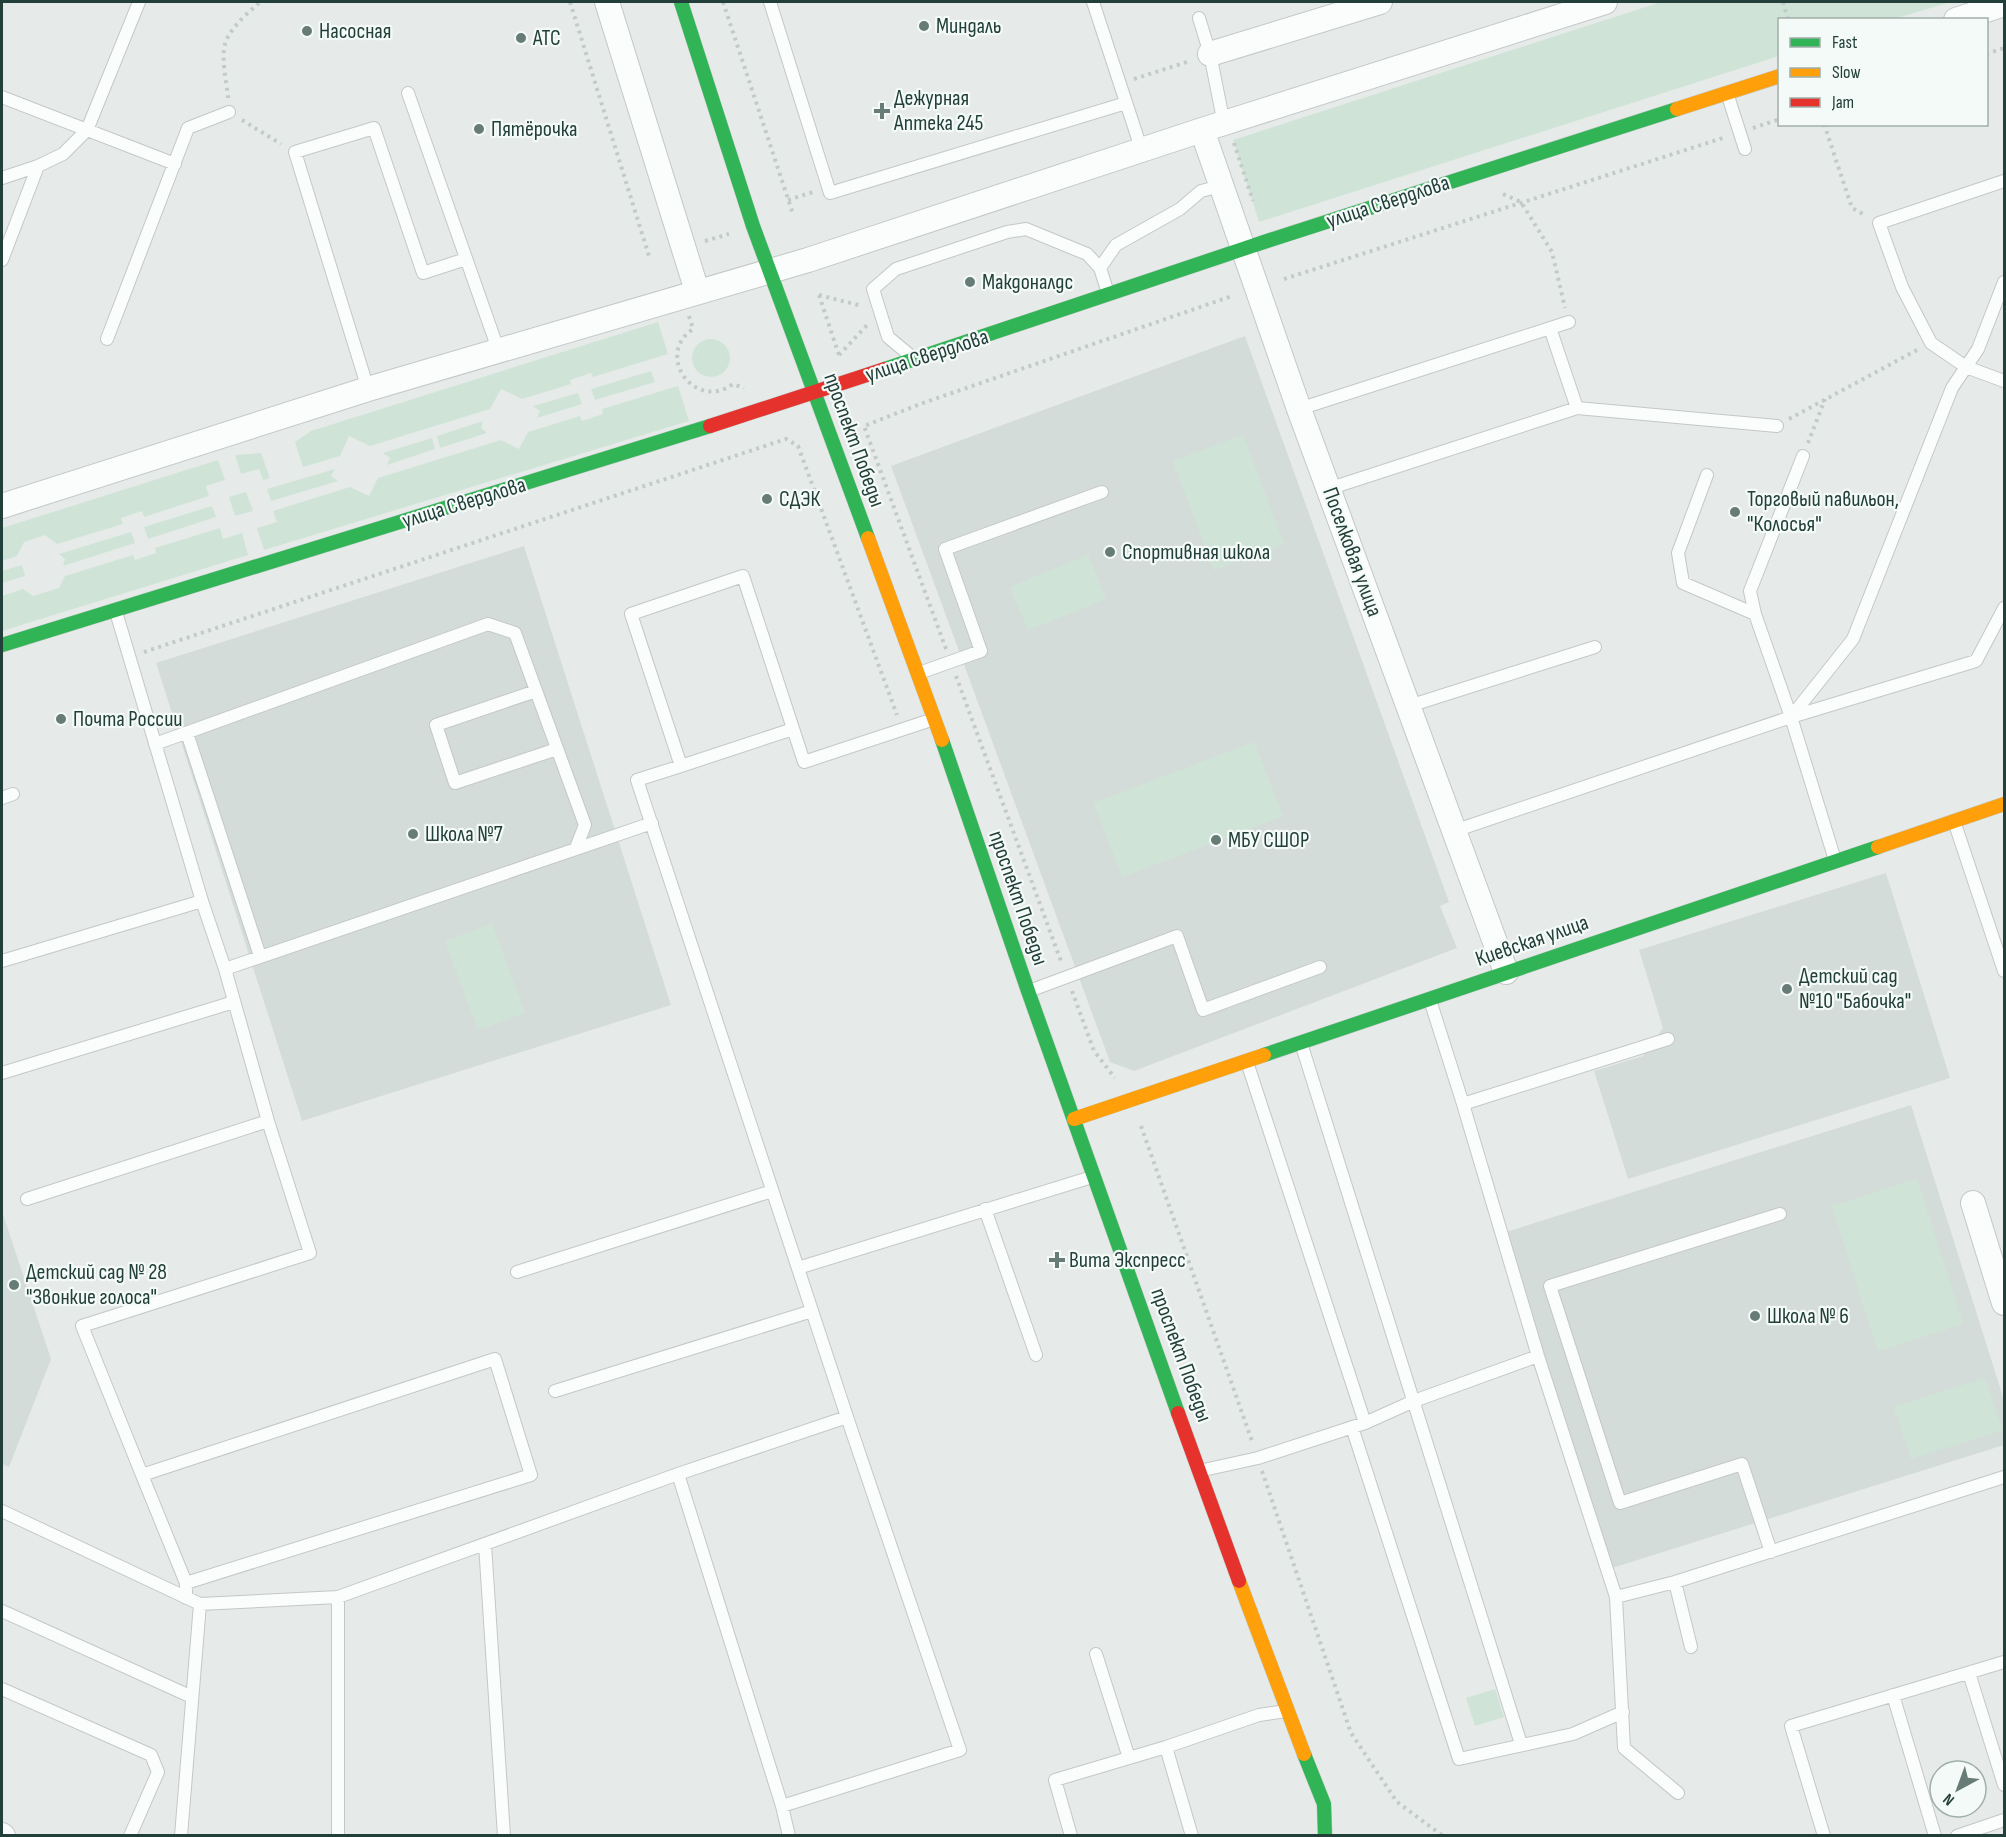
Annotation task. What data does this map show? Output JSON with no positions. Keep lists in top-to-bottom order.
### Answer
{
  "streets": {
    "main road": ["улица Свердлова", "проспект Победы", "Киевская улица"],
    "street": ["Поселковая улица"]
  },
  "crossings": [
    ["улица Свердлова", "проспект Победы"],
    ["улица Свердлова", "Поселковая улица"],
    ["проспект Победы", "Киевская улица"],
    ["Поселковая улица", "Киевская улица"]
  ],
  "places": {
    "other": [
      "Миндаль",
      "Насосная",
      "АТС",
      "Пятёрочка",
      "Макдоналдс",
      "СДЭК",
      "Торговый павильон, \"Колосья\"",
      "Спортивная школа",
      "Почта России",
      "Школа №7",
      "МБУ СШОР",
      "Детский сад №10 \"Бабочка\"",
      "Детский сад № 28 \"Звонкие голоса\"",
      "Школа № 6"
    ],
    "health": ["Дежурная Аптека 245", "Вита Экспресс"]
  },
  "legend": ["Fast", "Slow", "Jam"],
  "north": "bottom left"
}
